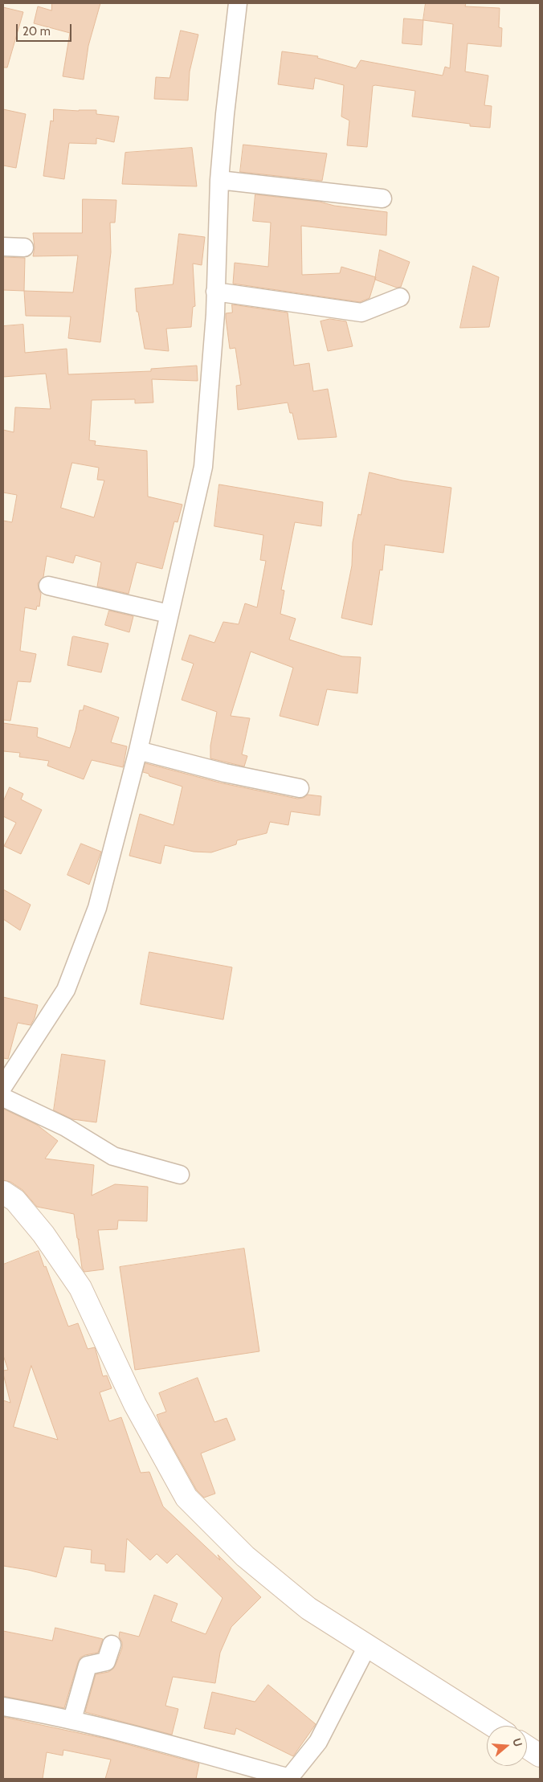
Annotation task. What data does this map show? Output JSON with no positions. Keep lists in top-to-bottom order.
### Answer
{
  "scale_bar": "20 m",
  "north": "right"
}
